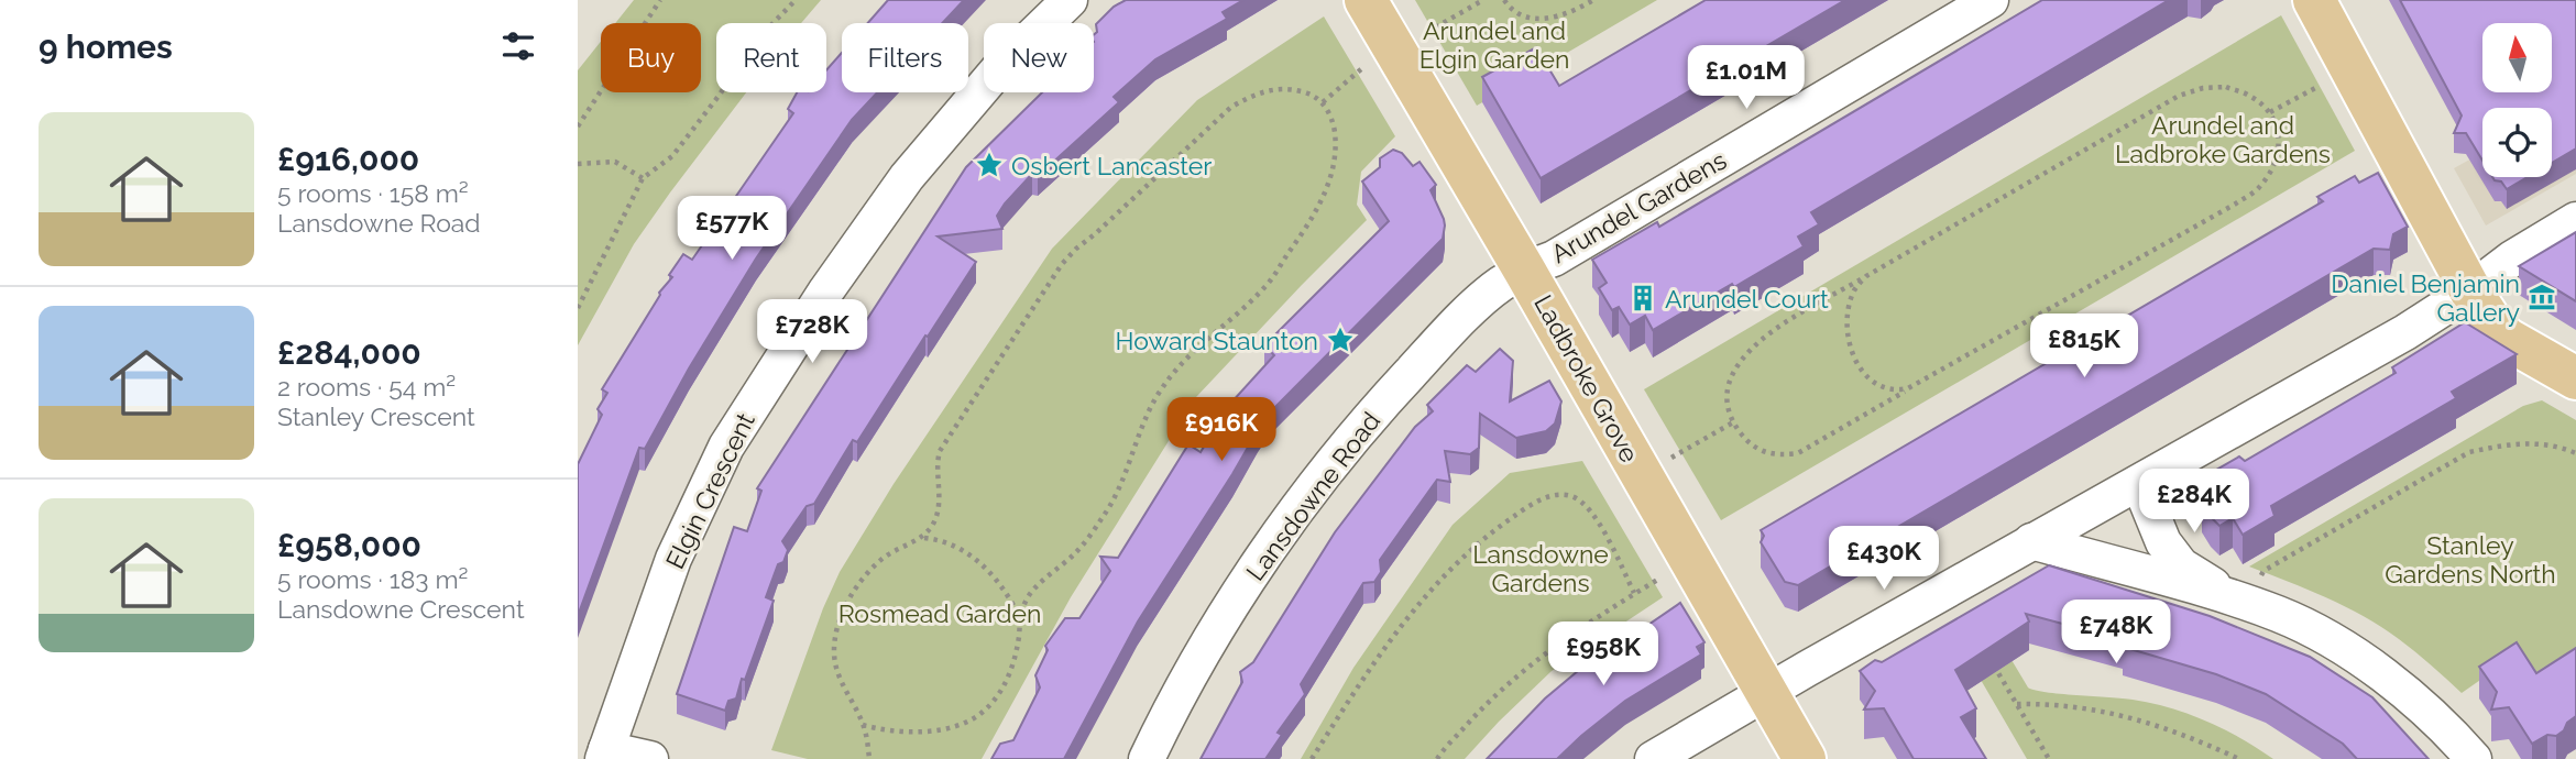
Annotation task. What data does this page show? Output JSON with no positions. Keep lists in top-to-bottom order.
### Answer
{
  "streets": {
    "main road": ["Ladbroke Grove"],
    "street": ["Arundel Gardens", "Elgin Crescent", "Lansdowne Road"]
  },
  "crossings": [
    ["Arundel Gardens", "Ladbroke Grove"],
    ["Arundel Gardens", "Lansdowne Road"],
    ["Ladbroke Grove", "Lansdowne Road"]
  ],
  "parks": [
    "Arundel and Elgin Garden",
    "Arundel and Ladbroke Gardens",
    "Stanley Gardens North",
    "Lansdowne Gardens",
    "Rosmead Garden"
  ],
  "places": {
    "place": ["Osbert Lancaster", "Howard Staunton"],
    "museum": ["Daniel Benjamin Gallery"],
    "building": ["Arundel Court"]
  },
  "north": "top",
  "page": {
    "heading": "9 homes",
    "chip": [
      "Buy",
      "Rent",
      "Filters",
      "New"
    ],
    "price": [
      "£1.01M",
      "£577K",
      "£728K",
      "£815K",
      "£916K",
      "£284K",
      "£430K",
      "£748K",
      "£958K"
    ],
    "list": [
      {
        "name": "£916,000",
        "note": "5 rooms · 158 m² · Lansdowne Road"
      },
      {
        "name": "£284,000",
        "note": "2 rooms · 54 m² · Stanley Crescent"
      },
      {
        "name": "£958,000",
        "note": "5 rooms · 183 m² · Lansdowne Crescent"
      }
    ]
  }
}
